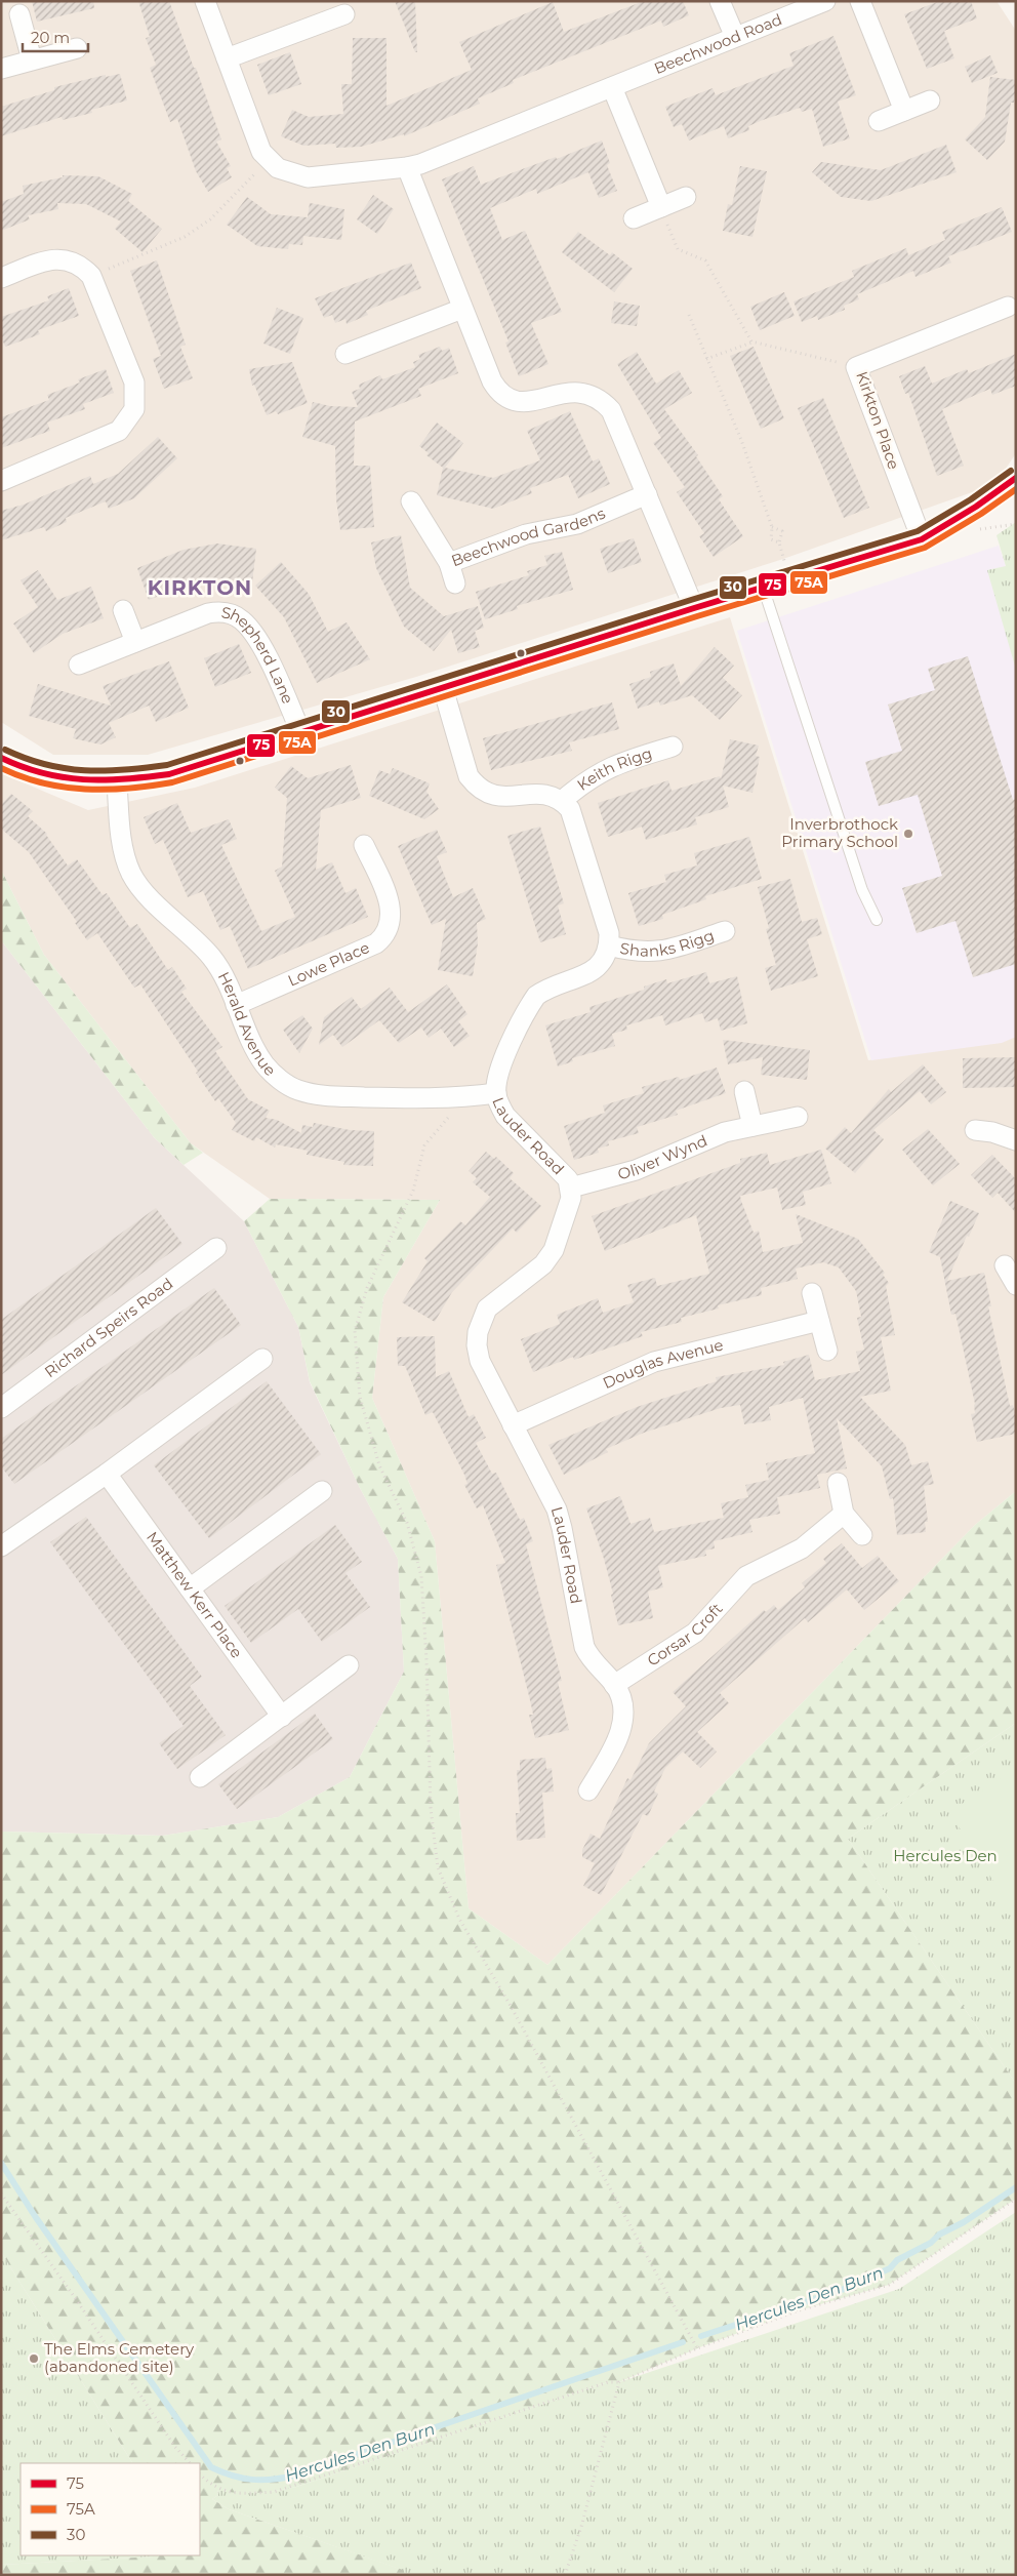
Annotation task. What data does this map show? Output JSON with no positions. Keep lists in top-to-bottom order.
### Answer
{
  "streets": {
    "street": [
      "Beechwood Road",
      "Kirkton Place",
      "Beechwood Gardens",
      "Shepherd Lane",
      "Keith Rigg",
      "Shanks Rigg",
      "Lowe Place",
      "Herald Avenue",
      "Lauder Road",
      "Oliver Wynd",
      "Richard Speirs Road",
      "Douglas Avenue",
      "Matthew Kerr Place",
      "Corsar Croft"
    ]
  },
  "crossings": [
    ["Shanks Rigg", "Lauder Road"],
    ["Lowe Place", "Herald Avenue"],
    ["Herald Avenue", "Lauder Road"],
    ["Lauder Road", "Oliver Wynd"],
    ["Lauder Road", "Douglas Avenue"],
    ["Lauder Road", "Corsar Croft"]
  ],
  "districts": ["KIRKTON"],
  "water": ["Hercules Den Burn"],
  "parks": ["Hercules Den"],
  "places": ["Inverbrothock Primary School", "The Elms Cemetery (abandoned site)"],
  "lines": ["transit line 30", "transit line 75", "transit line 75A"],
  "legend": ["75", "75A", "30"],
  "scale_bar": "20 m"
}
